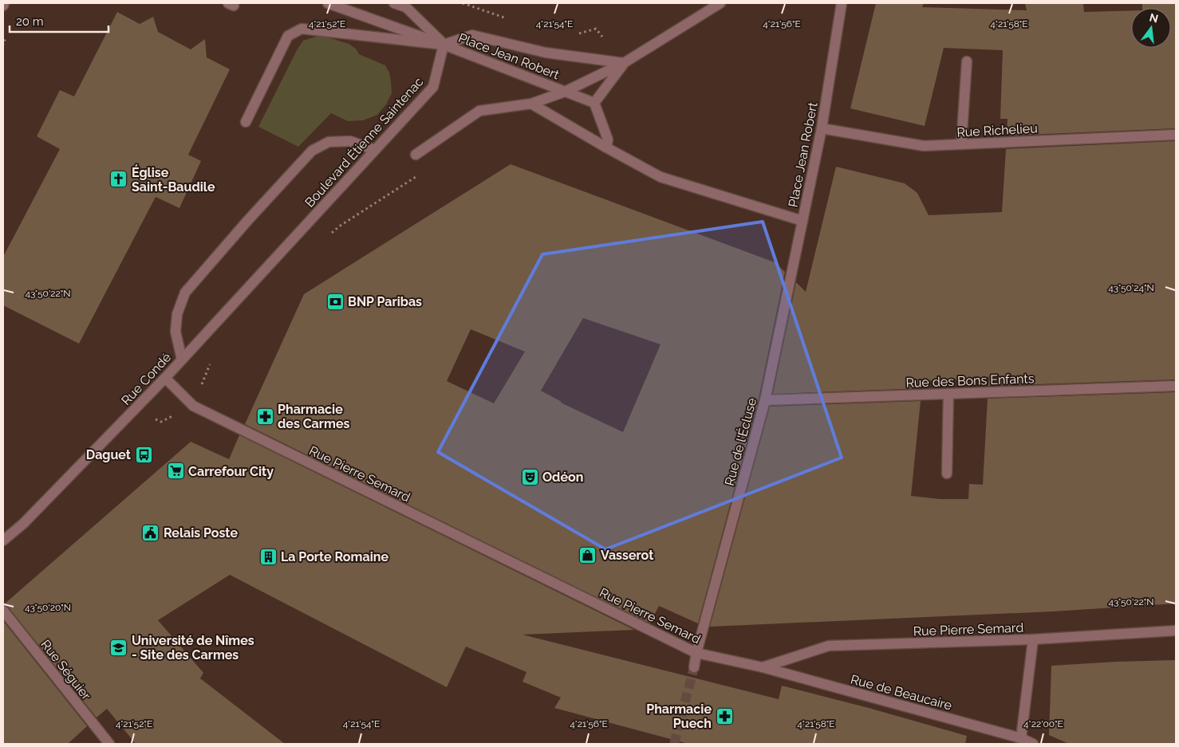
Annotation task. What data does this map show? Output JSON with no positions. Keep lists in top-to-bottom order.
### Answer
{
  "streets": {
    "street": [
      "Place Jean Robert",
      "Rue Richelieu",
      "Boulevard Étienne Saintenac",
      "Rue Condé",
      "Rue des Bons Enfants",
      "Rue de l'Écluse",
      "Rue Pierre Semard",
      "Rue Séguier",
      "Rue de Beaucaire"
    ]
  },
  "crossings": [
    ["Place Jean Robert", "Rue Richelieu"],
    ["Place Jean Robert", "Boulevard Étienne Saintenac"],
    ["Place Jean Robert", "Rue de l'Écluse"],
    ["Boulevard Étienne Saintenac", "Rue Condé"],
    ["Rue Condé", "Rue Pierre Semard"],
    ["Rue des Bons Enfants", "Rue de l'Écluse"],
    ["Rue de l'Écluse", "Rue Pierre Semard"],
    ["Rue Pierre Semard", "Rue de Beaucaire"]
  ],
  "places": {
    "church": ["Église Saint-Baudile"],
    "bank": ["BNP Paribas"],
    "pharmacy": ["Pharmacie des Carmes", "Pharmacie Puech"],
    "bus stop": ["Daguet"],
    "supermarket": ["Carrefour City"],
    "theatre": ["Odéon"],
    "public building": ["Relais Poste"],
    "shop": ["Vasserot"],
    "building": ["La Porte Romaine"],
    "school or university": ["Université de Nîmes - Site des Carmes"]
  },
  "scale_bar": "20 m",
  "north": "top",
  "coordinates": [
    "4°21'52\"E",
    "4°21'54\"E",
    "4°21'56\"E",
    "4°21'58\"E",
    "43°50'24\"N",
    "43°50'22\"N",
    "43°50'20\"N",
    "4°22'00\"E"
  ]
}
